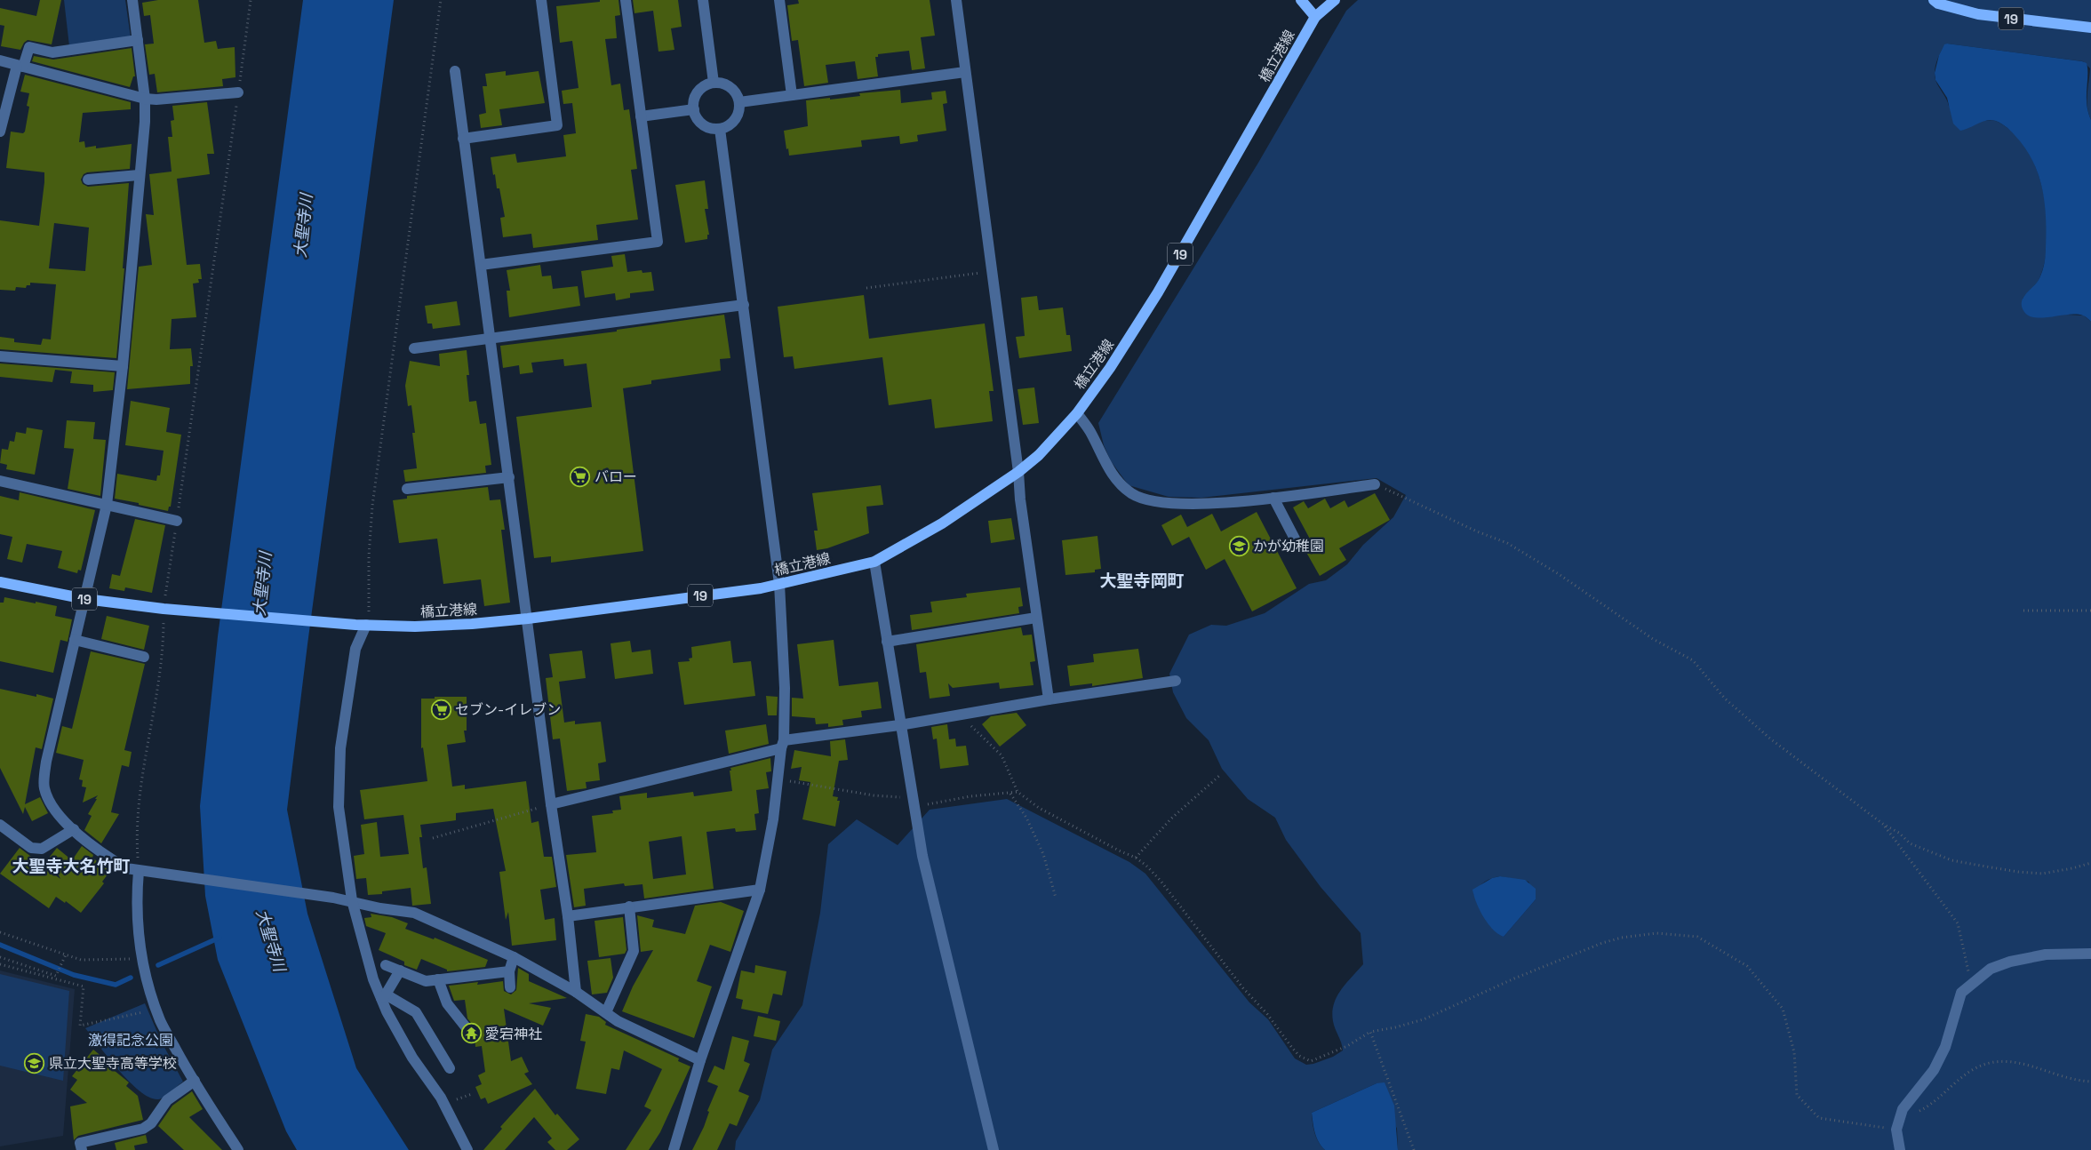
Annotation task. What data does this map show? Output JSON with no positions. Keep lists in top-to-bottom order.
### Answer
{
  "streets": {
    "main road": ["19", "橋立港線"]
  },
  "districts": ["大聖寺岡町", "大聖寺大名竹町"],
  "water": ["大聖寺川"],
  "parks": ["激得記念公園"],
  "places": {
    "supermarket": ["バロー", "セブン-イレブン"],
    "school or university": ["かが幼稚園", "県立大聖寺高等学校"],
    "temple": ["愛宕神社"]
  }
}
